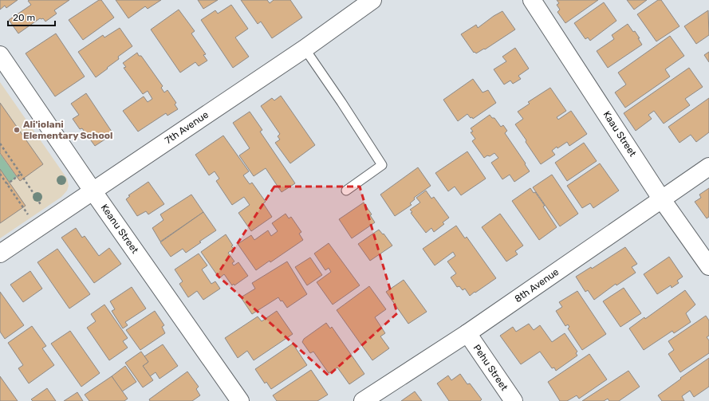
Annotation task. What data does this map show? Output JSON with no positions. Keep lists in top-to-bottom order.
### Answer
{
  "streets": {
    "street": [
      "7th Avenue",
      "Kaau Street",
      "Keanu Street",
      "8th Avenue",
      "Pehu Street"
    ]
  },
  "crossings": [
    ["7th Avenue", "Keanu Street"],
    ["Kaau Street", "8th Avenue"],
    ["8th Avenue", "Pehu Street"]
  ],
  "places": ["Ali'iolani Elementary School"],
  "scale_bar": "20 m"
}
